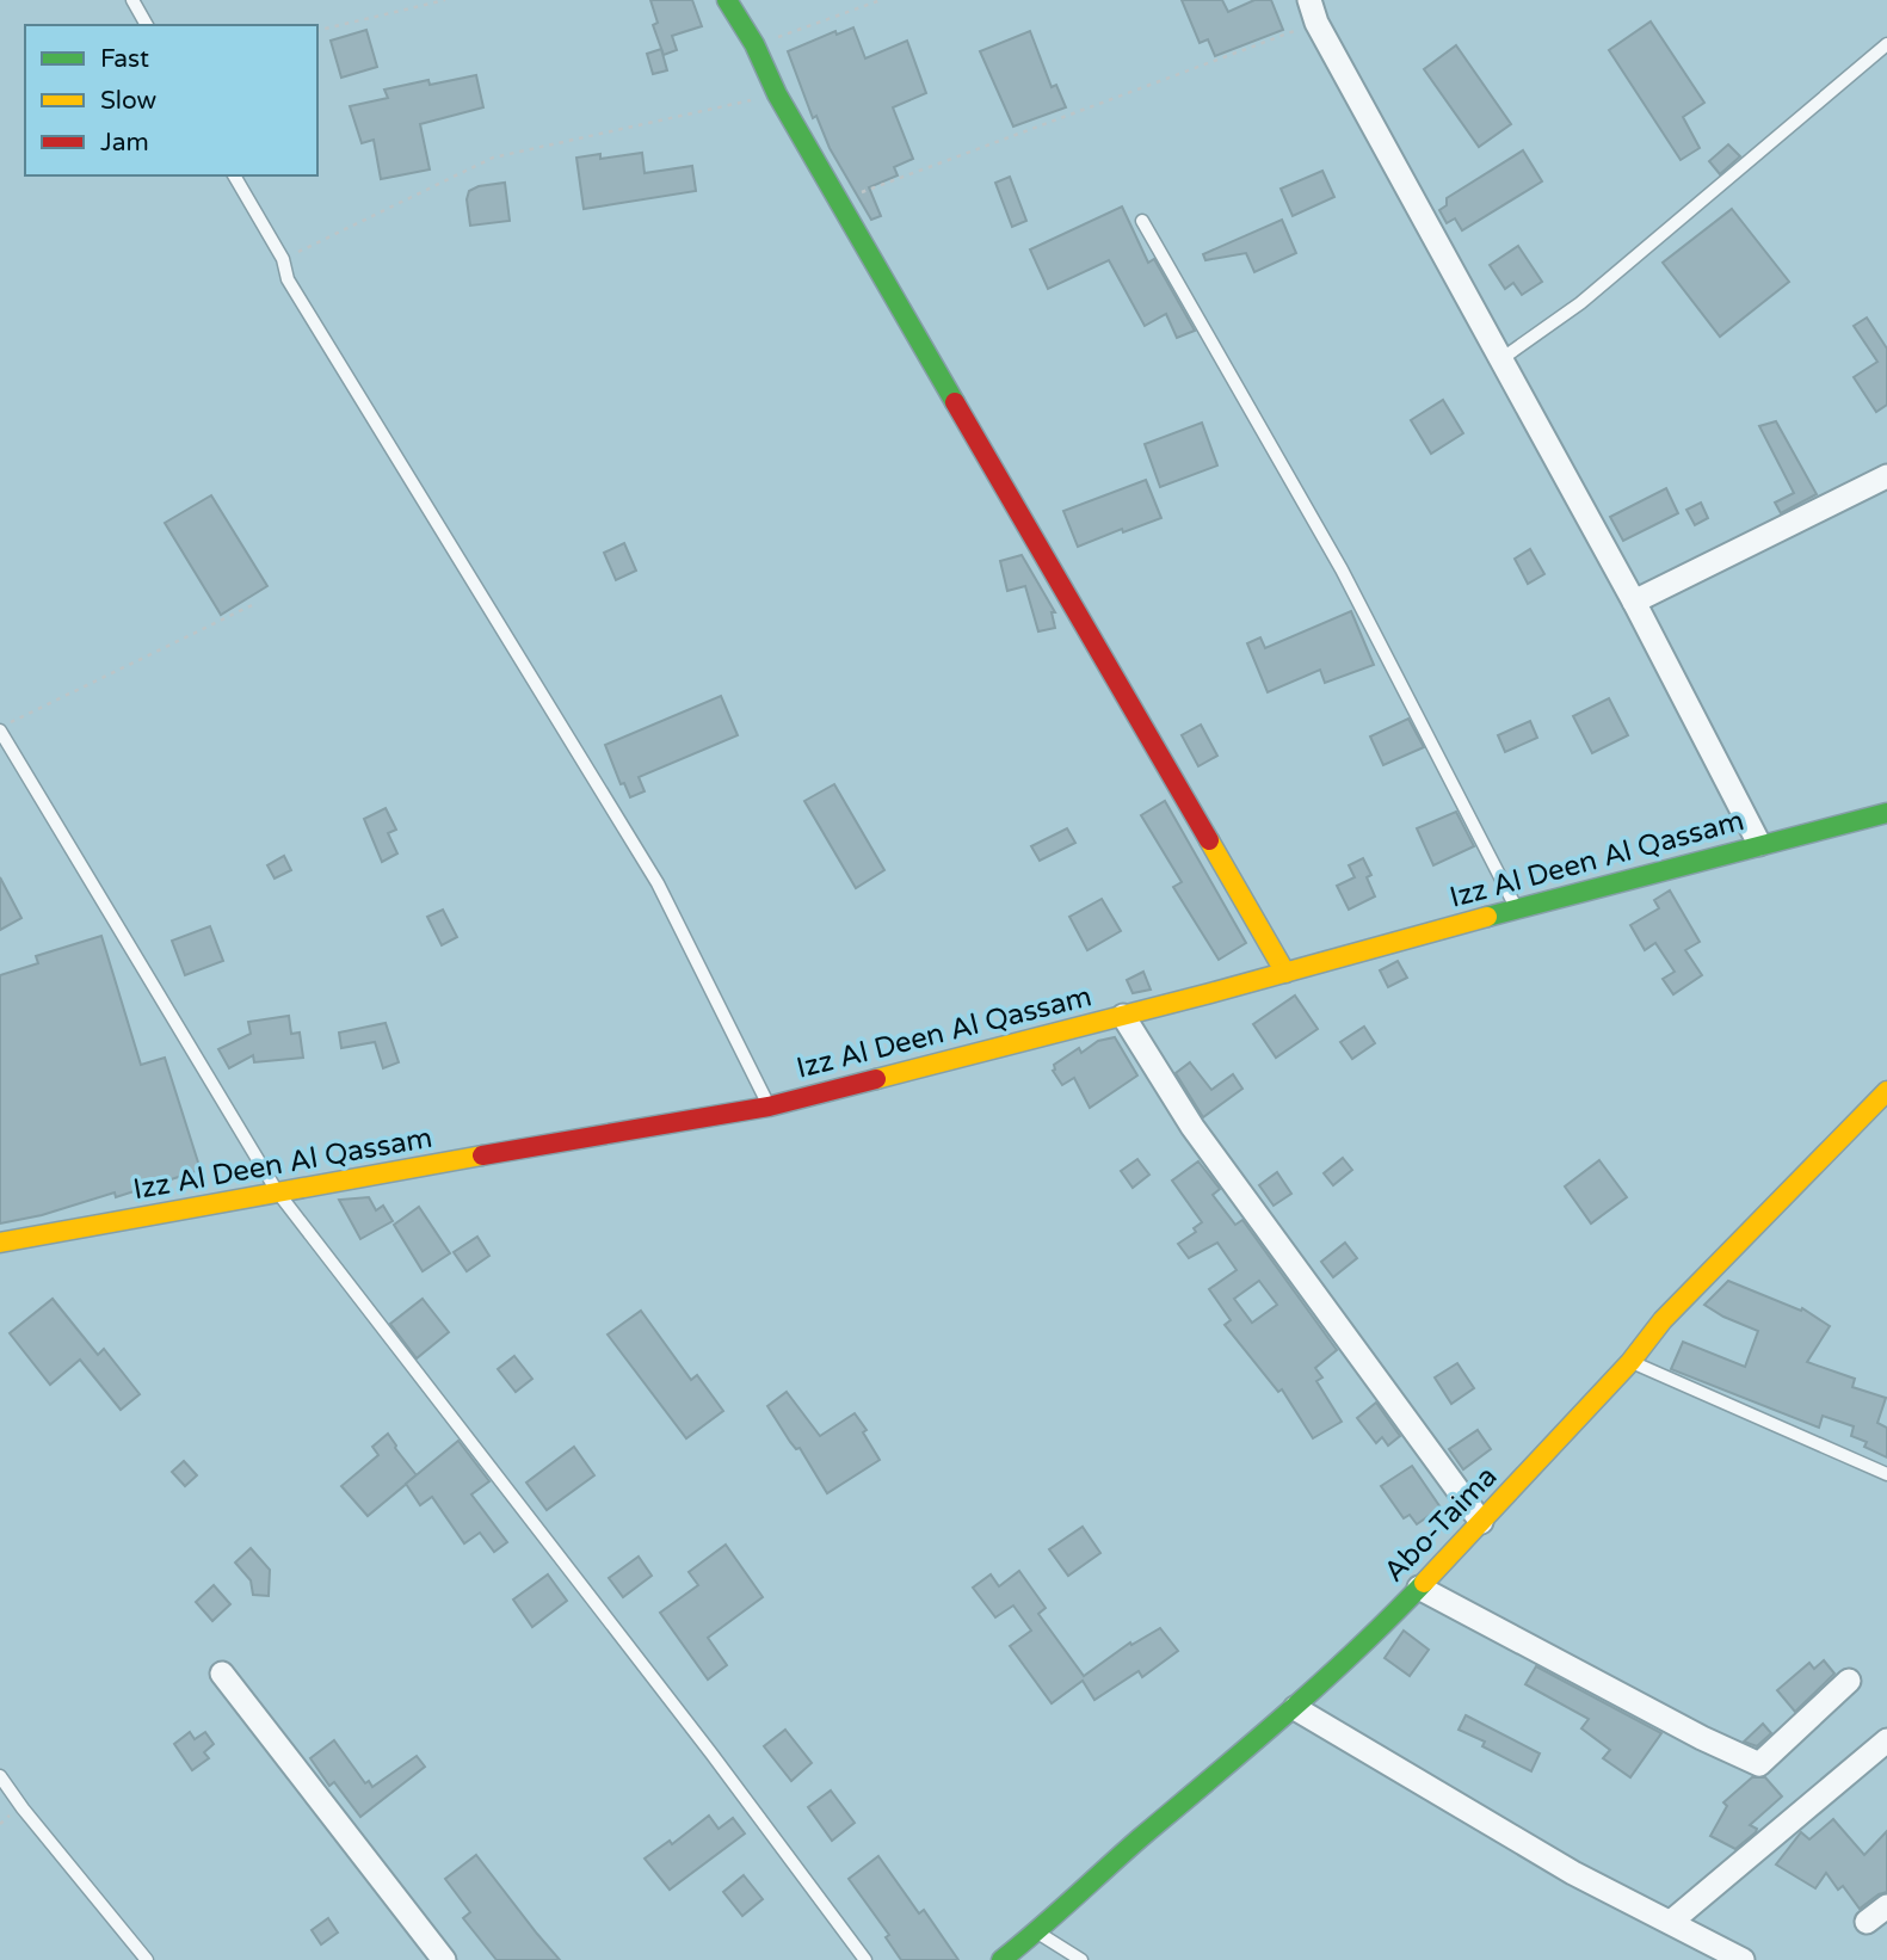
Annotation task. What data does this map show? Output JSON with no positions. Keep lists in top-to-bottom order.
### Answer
{
  "streets": {
    "street": ["Izz Al Deen Al Qassam", "Abo-Taima"]
  },
  "legend": ["Fast", "Slow", "Jam"]
}
